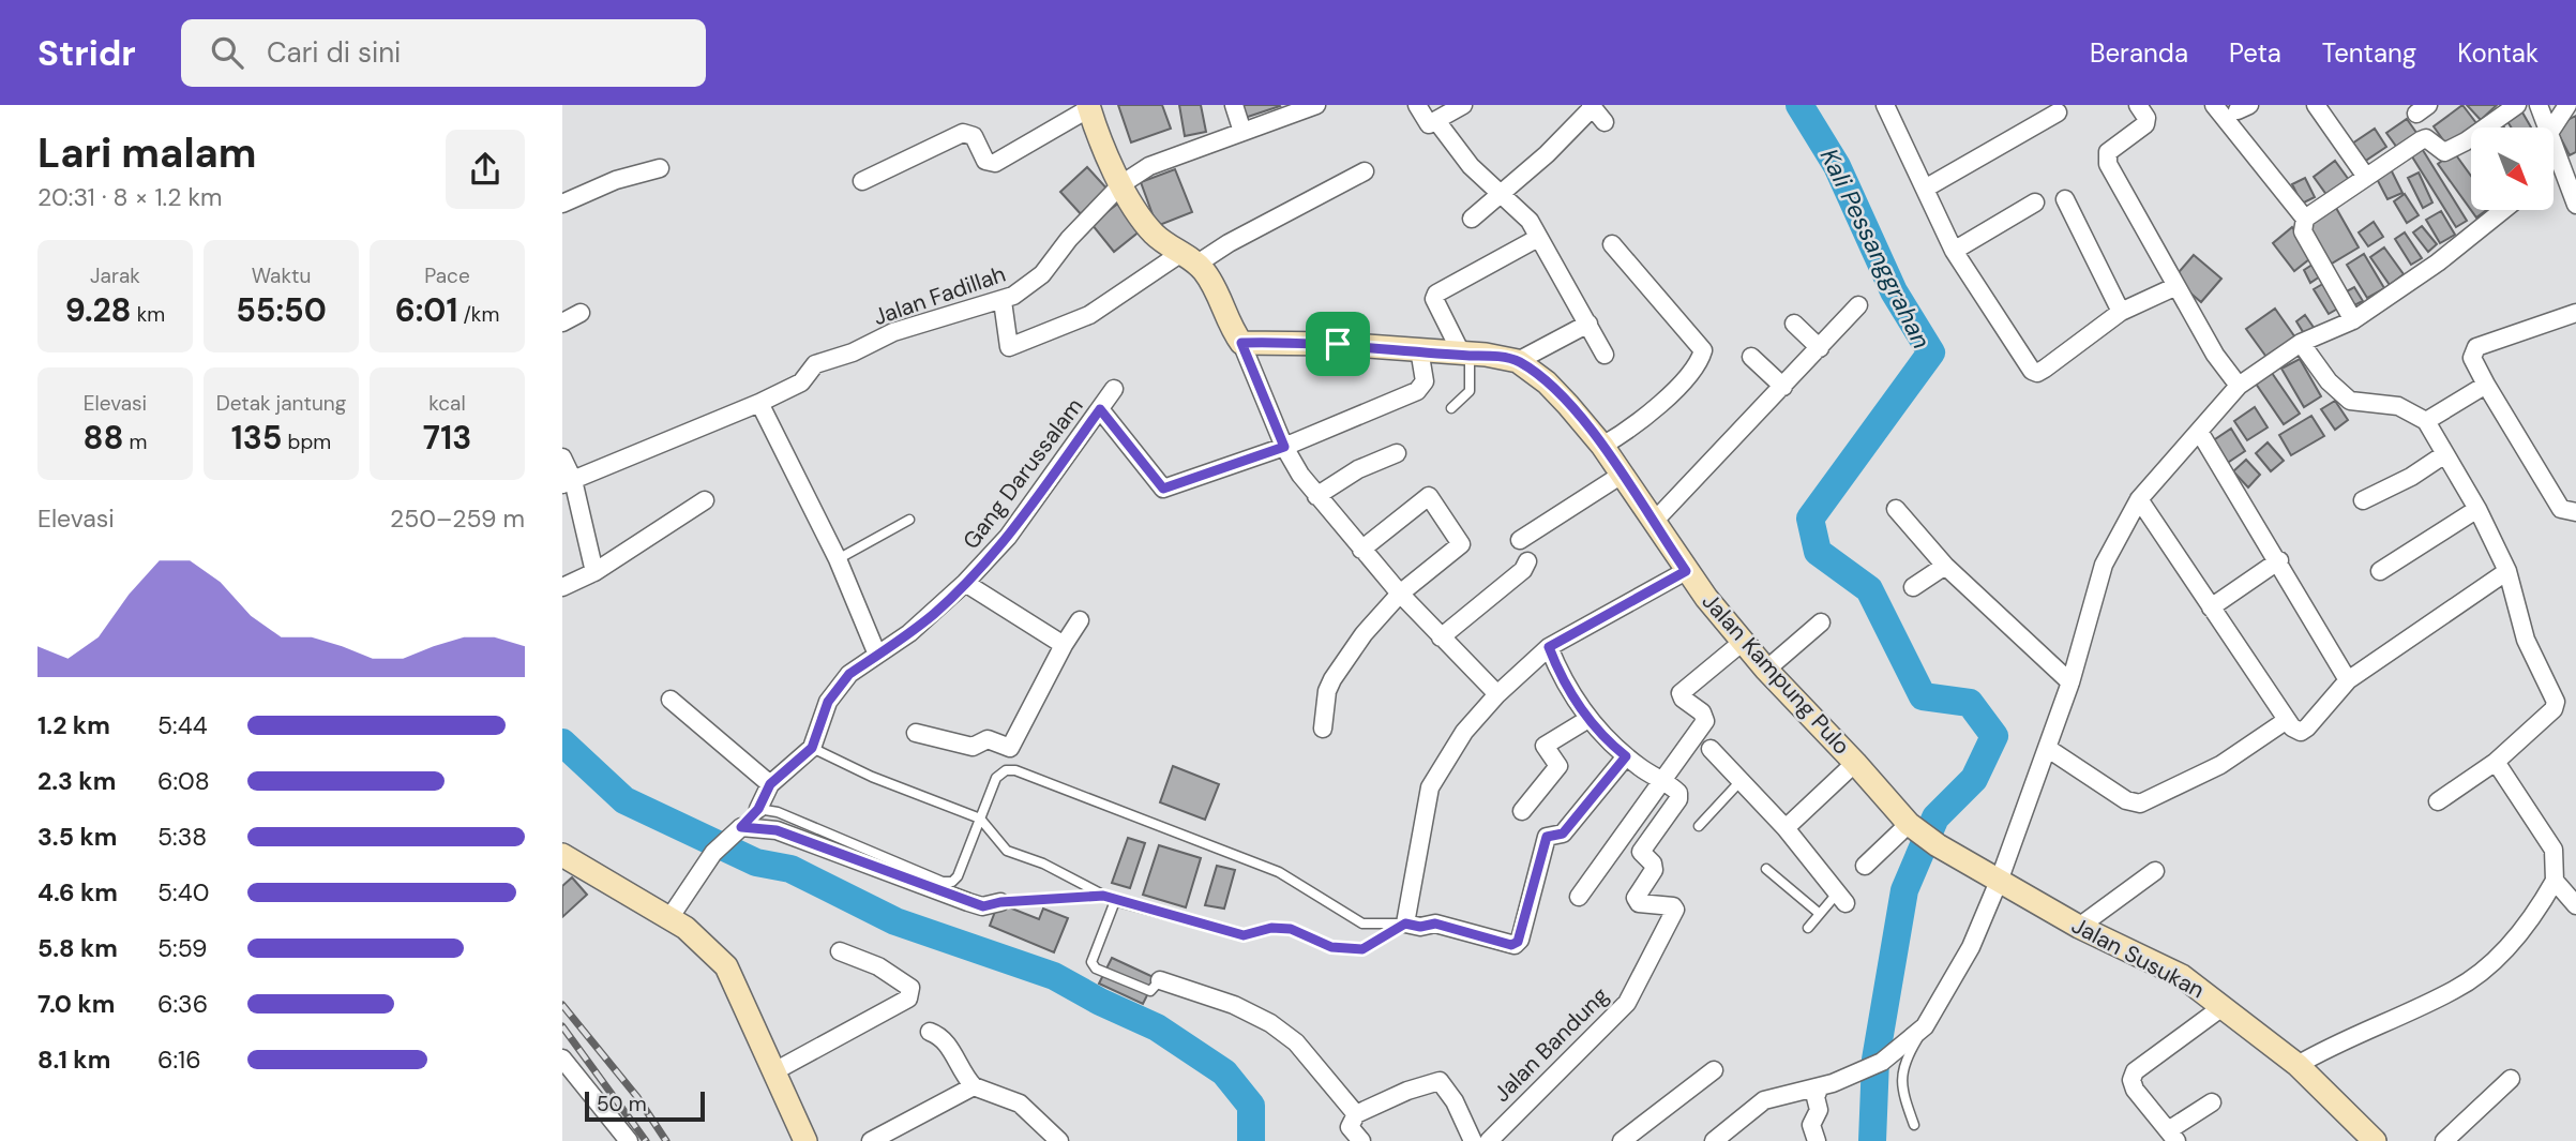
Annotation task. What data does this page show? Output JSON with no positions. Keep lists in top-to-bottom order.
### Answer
{
  "streets": {
    "street": [
      "Jalan Fadillah",
      "Gang Darussalam",
      "Jalan Kampung Pulo",
      "Jalan Susukan",
      "Jalan Bandung"
    ]
  },
  "crossings": [
    ["Jalan Kampung Pulo", "Jalan Susukan"]
  ],
  "water": ["Kali Pessanggrahan"],
  "scale_bar": "50 m",
  "north": "bottom right",
  "page": {
    "header": "Stridr",
    "search": "Cari di sini",
    "nav": [
      "Beranda",
      "Peta",
      "Tentang",
      "Kontak"
    ],
    "heading": ["Lari malam", "20:31 · 8 × 1.2 km"],
    "stats": [
      ["Jarak", "9.28 km"],
      ["Waktu", "55:50"],
      ["Pace", "6:01 /km"],
      ["Elevasi", "88 m"],
      ["Detak jantung", "135 bpm"],
      ["kcal", "713"]
    ],
    "chart": ["Elevasi", "250–259 m"],
    "list": [
      {
        "name": "1.2 km",
        "note": "5:44"
      },
      {
        "name": "2.3 km",
        "note": "6:08"
      },
      {
        "name": "3.5 km",
        "note": "5:38"
      },
      {
        "name": "4.6 km",
        "note": "5:40"
      },
      {
        "name": "5.8 km",
        "note": "5:59"
      },
      {
        "name": "7.0 km",
        "note": "6:36"
      },
      {
        "name": "8.1 km",
        "note": "6:16"
      }
    ],
    "scale": "50 m"
  }
}
